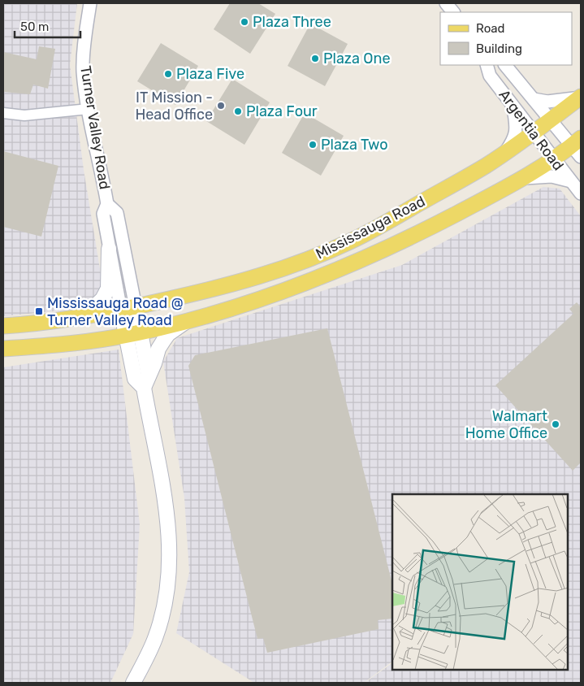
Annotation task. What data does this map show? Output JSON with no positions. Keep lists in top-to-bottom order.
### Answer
{
  "streets": {
    "main road": ["Mississauga Road"],
    "street": ["Turner Valley Road", "Argentia Road"]
  },
  "crossings": [
    ["Turner Valley Road", "Mississauga Road"],
    ["Argentia Road", "Mississauga Road"]
  ],
  "places": {
    "other": [
      "Plaza Three",
      "Plaza One",
      "Plaza Five",
      "IT Mission - Head Office",
      "Plaza Four",
      "Plaza Two",
      "Walmart Home Office"
    ],
    "transit": ["Mississauga Road @ Turner Valley Road"]
  },
  "legend": ["Road", "Building"],
  "scale_bar": "50 m"
}
